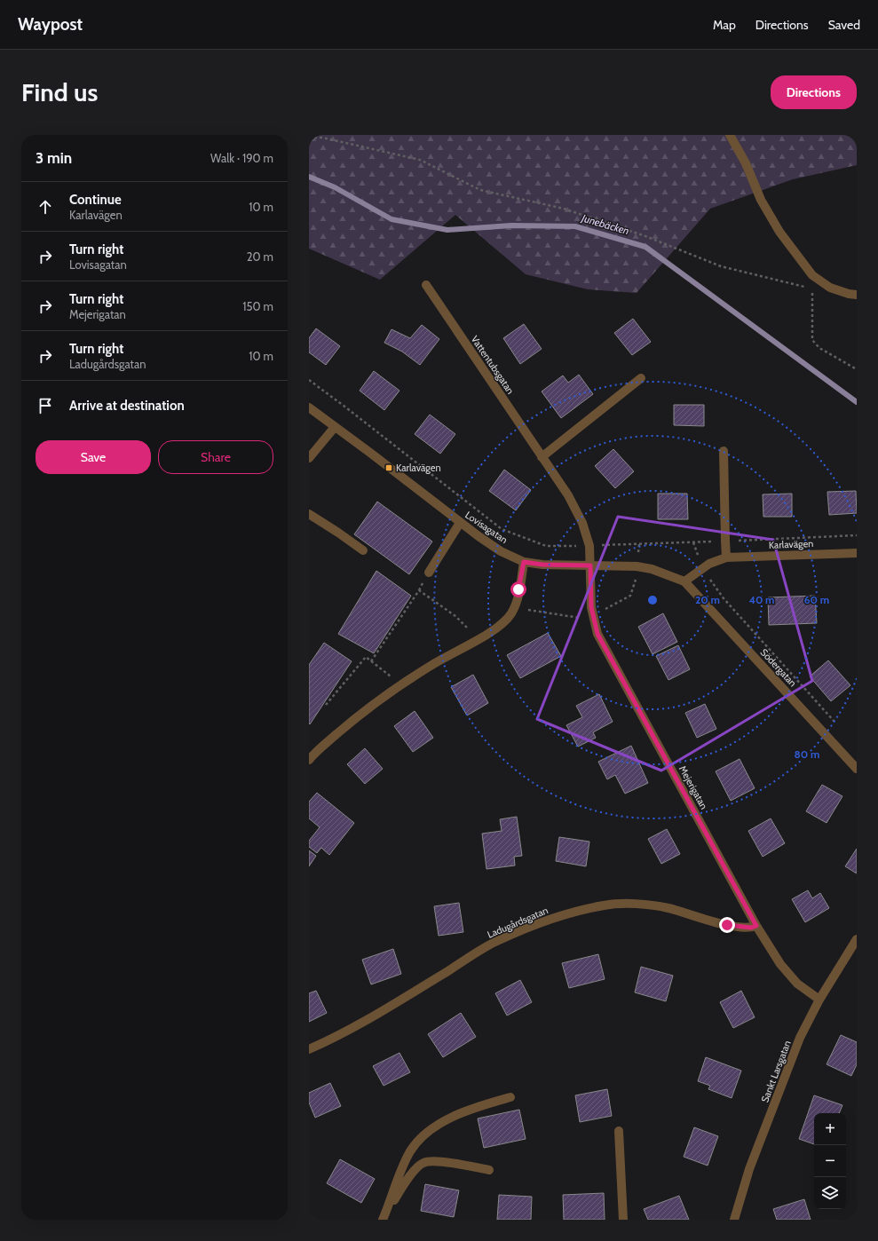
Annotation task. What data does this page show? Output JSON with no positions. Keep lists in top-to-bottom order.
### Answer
{
  "streets": {
    "street": [
      "Vattentubsgatan",
      "Lovisagatan",
      "Karlavägen",
      "Södergatan",
      "Mejerigatan",
      "Ladugårdsgatan",
      "Sankt Larsgatan"
    ]
  },
  "crossings": [
    ["Vattentubsgatan", "Lovisagatan"],
    ["Vattentubsgatan", "Mejerigatan"],
    ["Lovisagatan", "Karlavägen"],
    ["Lovisagatan", "Södergatan"],
    ["Lovisagatan", "Mejerigatan"],
    ["Karlavägen", "Södergatan"],
    ["Mejerigatan", "Ladugårdsgatan"],
    ["Mejerigatan", "Sankt Larsgatan"]
  ],
  "water": ["Junebäcken"],
  "places": {
    "transit": ["Karlavägen"]
  },
  "page": {
    "header": "Waypost",
    "nav": ["Map", "Directions", "Saved"],
    "buttons": [
      "Directions",
      ["Save", "Share"]
    ],
    "title": "Find us",
    "heading": ["3 min", "Walk · 190 m"],
    "list": [
      ["Continue", "Karlavägen", "10 m"],
      ["Turn right", "Lovisagatan", "20 m"],
      ["Turn right", "Mejerigatan", "150 m"],
      ["Turn right", "Ladugårdsgatan", "10 m"],
      "Arrive at destination"
    ],
    "map_buttons": ["+", "−"]
  },
  "rings": [
    "20 m",
    "40 m",
    "60 m",
    "80 m"
  ]
}
